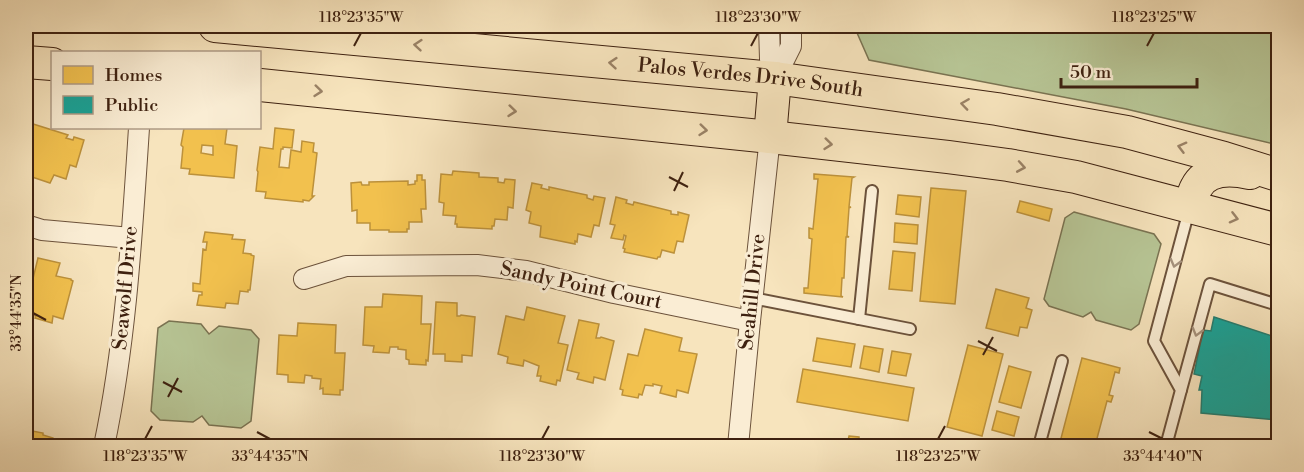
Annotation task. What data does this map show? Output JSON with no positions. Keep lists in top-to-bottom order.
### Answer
{
  "streets": {
    "main road": ["Palos Verdes Drive South"],
    "street": ["Sandy Point Court", "Seawolf Drive", "Seahill Drive"]
  },
  "crossings": [
    ["Sandy Point Court", "Seahill Drive"]
  ],
  "legend": ["Homes", "Public"],
  "scale_bar": "50 m",
  "coordinates": [
    "118°23'35\"W",
    "118°23'30\"W",
    "118°23'25\"W",
    "33°44'35\"N",
    "33°44'40\"N"
  ]
}
